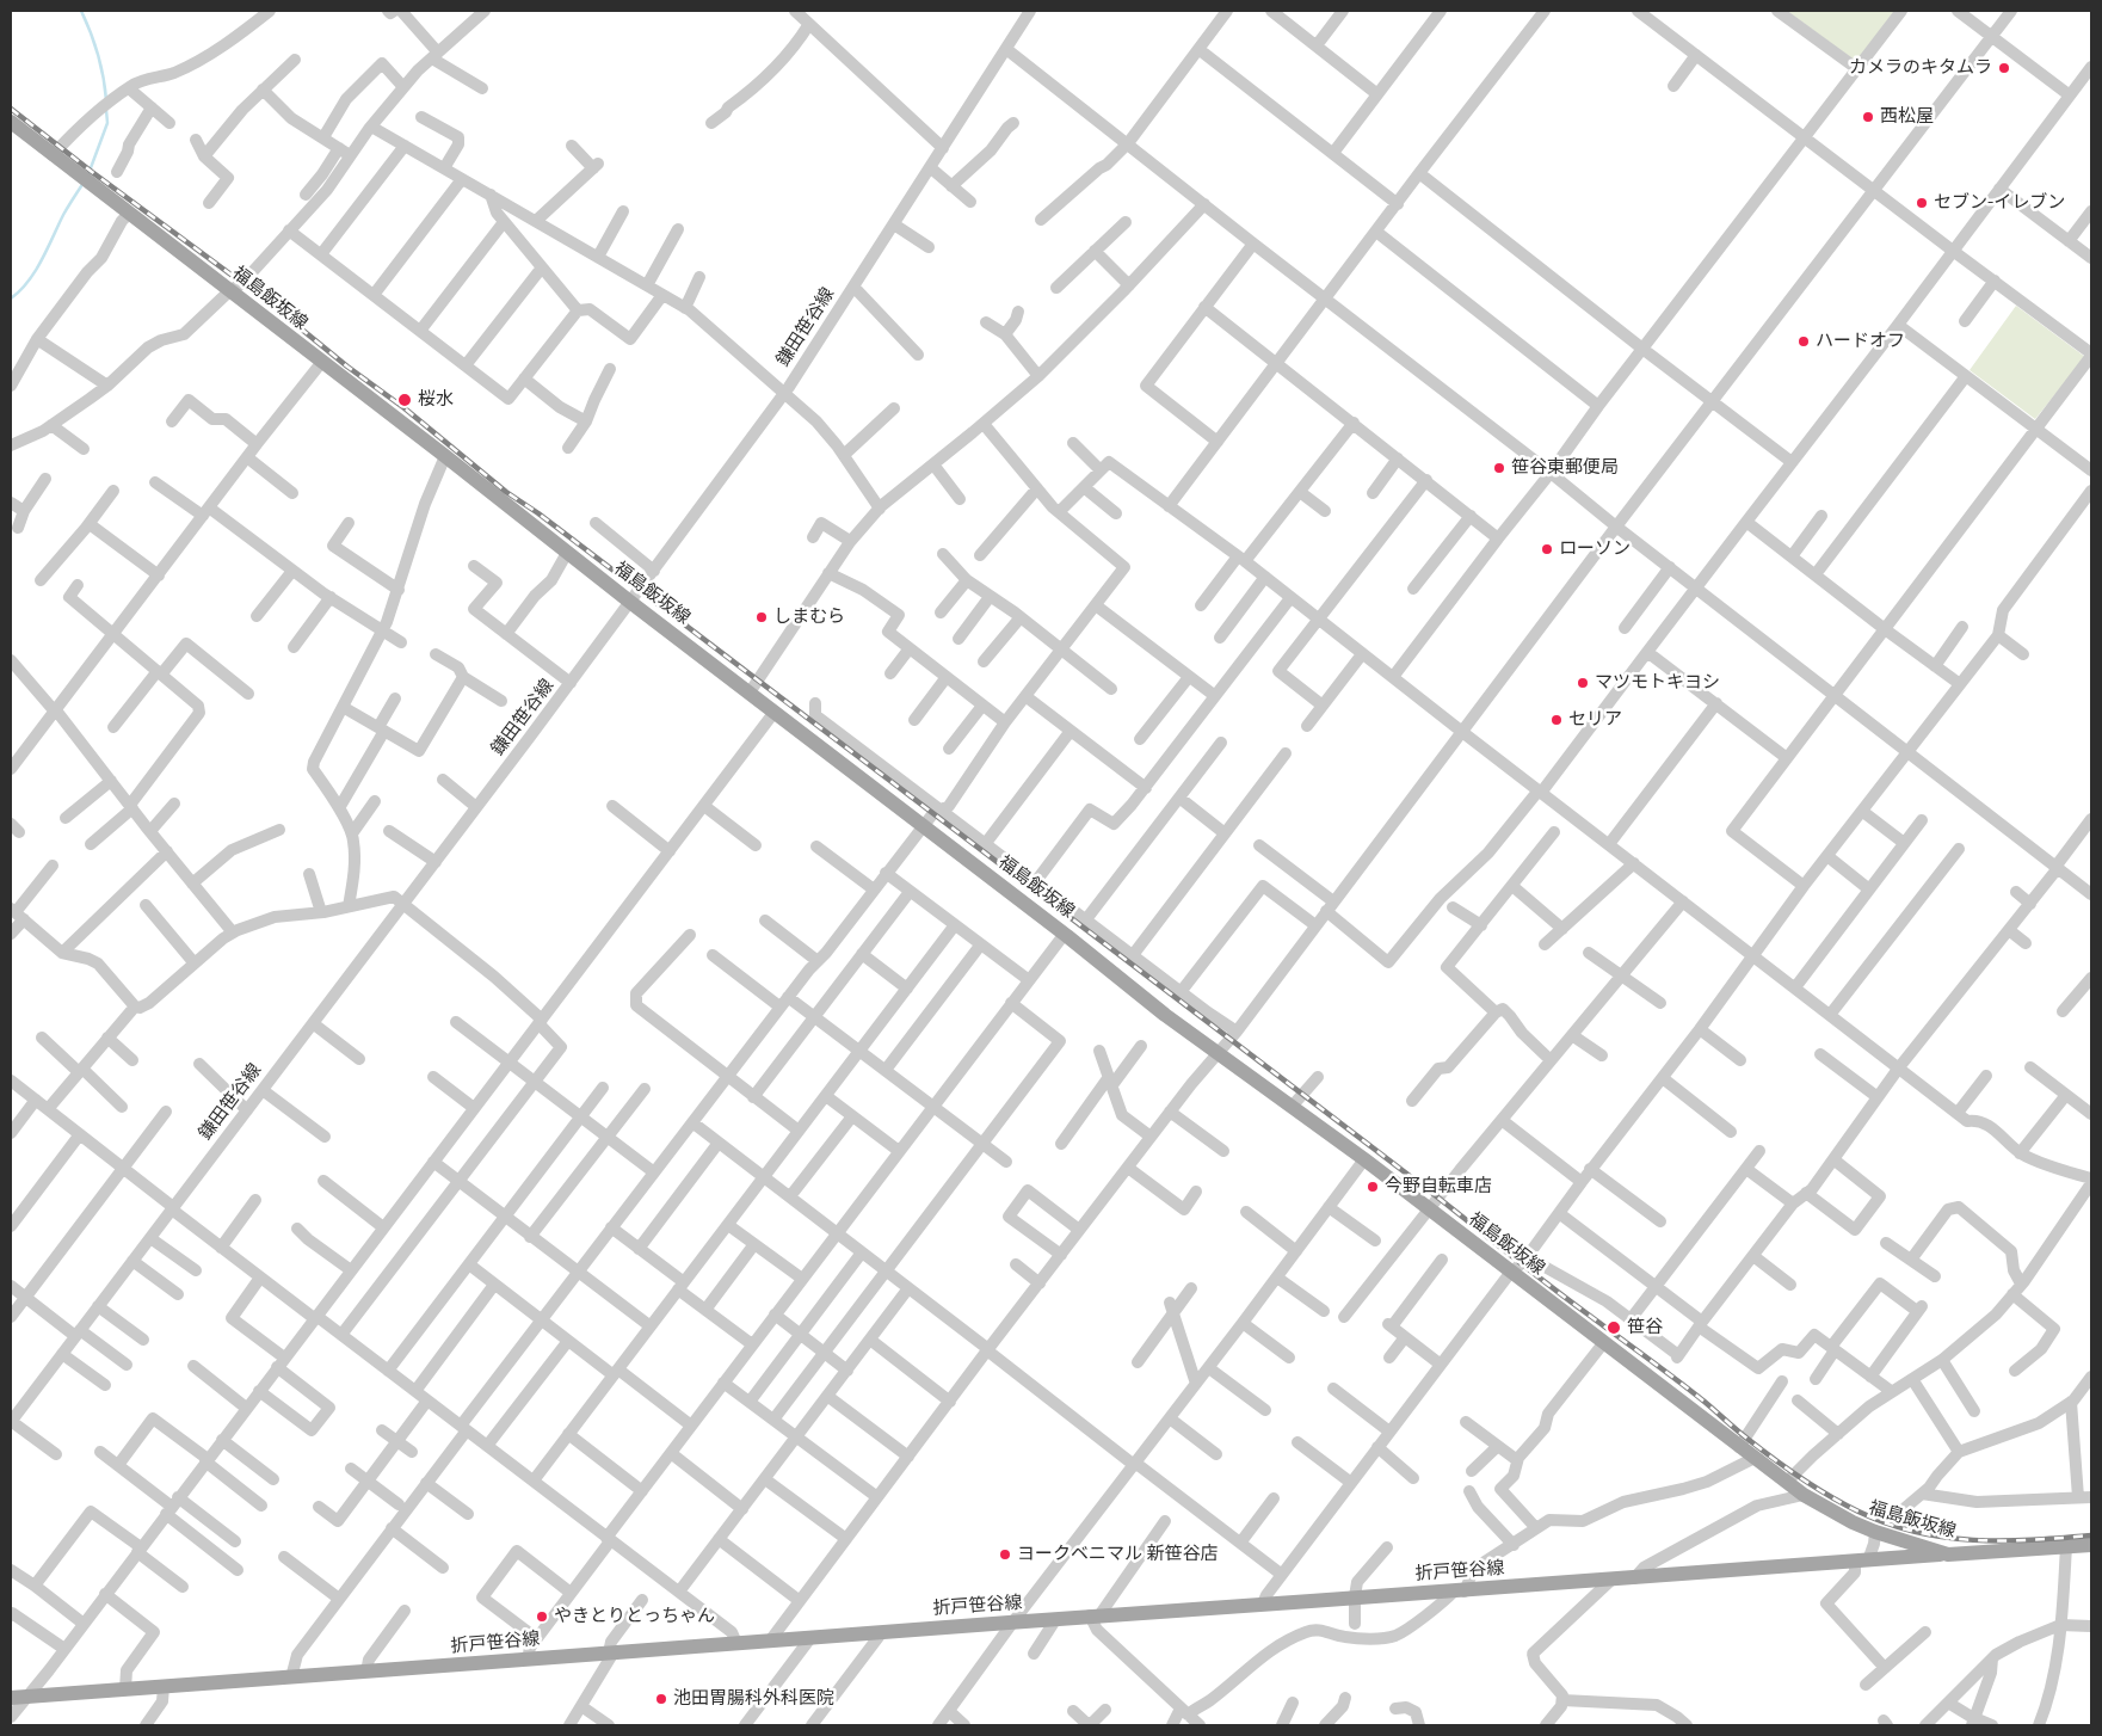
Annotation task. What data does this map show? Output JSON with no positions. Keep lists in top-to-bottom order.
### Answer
{
  "streets": {
    "main road": ["福島飯坂線", "折戸笹谷線"],
    "street": ["鎌田笹谷線"]
  },
  "crossings": [
    ["福島飯坂線", "鎌田笹谷線"],
    ["福島飯坂線", "折戸笹谷線"]
  ],
  "places": [
    "カメラのキタムラ",
    "西松屋",
    "セブン-イレブン",
    "ハードオフ",
    "桜水",
    "笹谷東郵便局",
    "ローソン",
    "しまむら",
    "マツモトキヨシ",
    "セリア",
    "今野自転車店",
    "笹谷",
    "ヨークベニマル 新笹谷店",
    "やきとりとっちゃん",
    "池田胃腸科外科医院"
  ]
}
